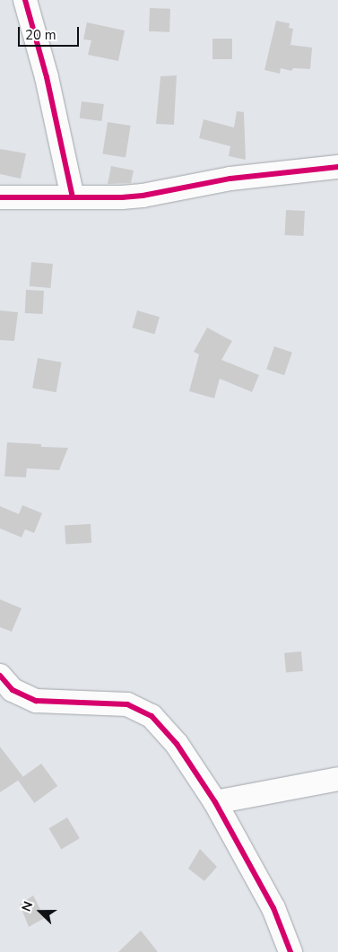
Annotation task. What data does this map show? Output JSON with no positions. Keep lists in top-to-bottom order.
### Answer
{
  "scale_bar": "20 m",
  "north": "left"
}
